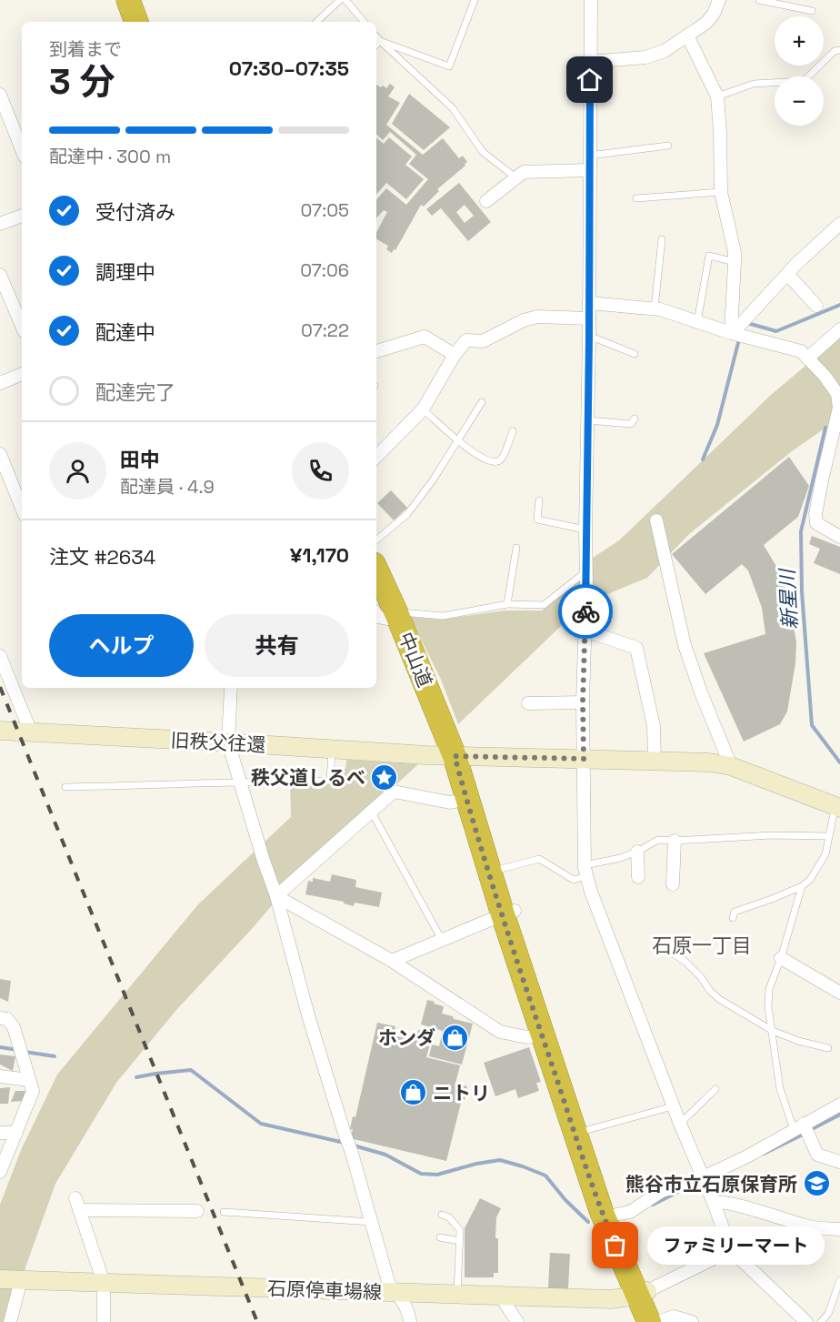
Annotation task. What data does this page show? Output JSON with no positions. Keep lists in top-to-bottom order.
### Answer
{
  "streets": {
    "highway": ["中山道"],
    "street": ["旧秩父往還", "石原停車場線"]
  },
  "crossings": [
    ["中山道", "旧秩父往還"],
    ["中山道", "石原停車場線"]
  ],
  "districts": ["石原一丁目"],
  "water": ["新星川"],
  "places": {
    "place": ["秩父道しるべ"],
    "shop": ["ホンダ", "ニトリ"],
    "school or university": ["熊谷市立石原保育所"],
    "other": ["ファミリーマート"]
  },
  "page": {
    "map_buttons": ["+", "−"],
    "heading": ["3 分", "到着まで", "07:30–07:35"],
    "panel": [
      "田中",
      "配達員 · 4.9",
      "注文 #2634",
      "¥1,170"
    ],
    "bar": "配達中 · 300 m",
    "list": [
      ["受付済み", "07:05"],
      ["調理中", "07:06"],
      ["配達中", "07:22"],
      "配達完了"
    ],
    "buttons": ["ヘルプ", "共有"],
    "bubble": "ファミリーマート"
  }
}
